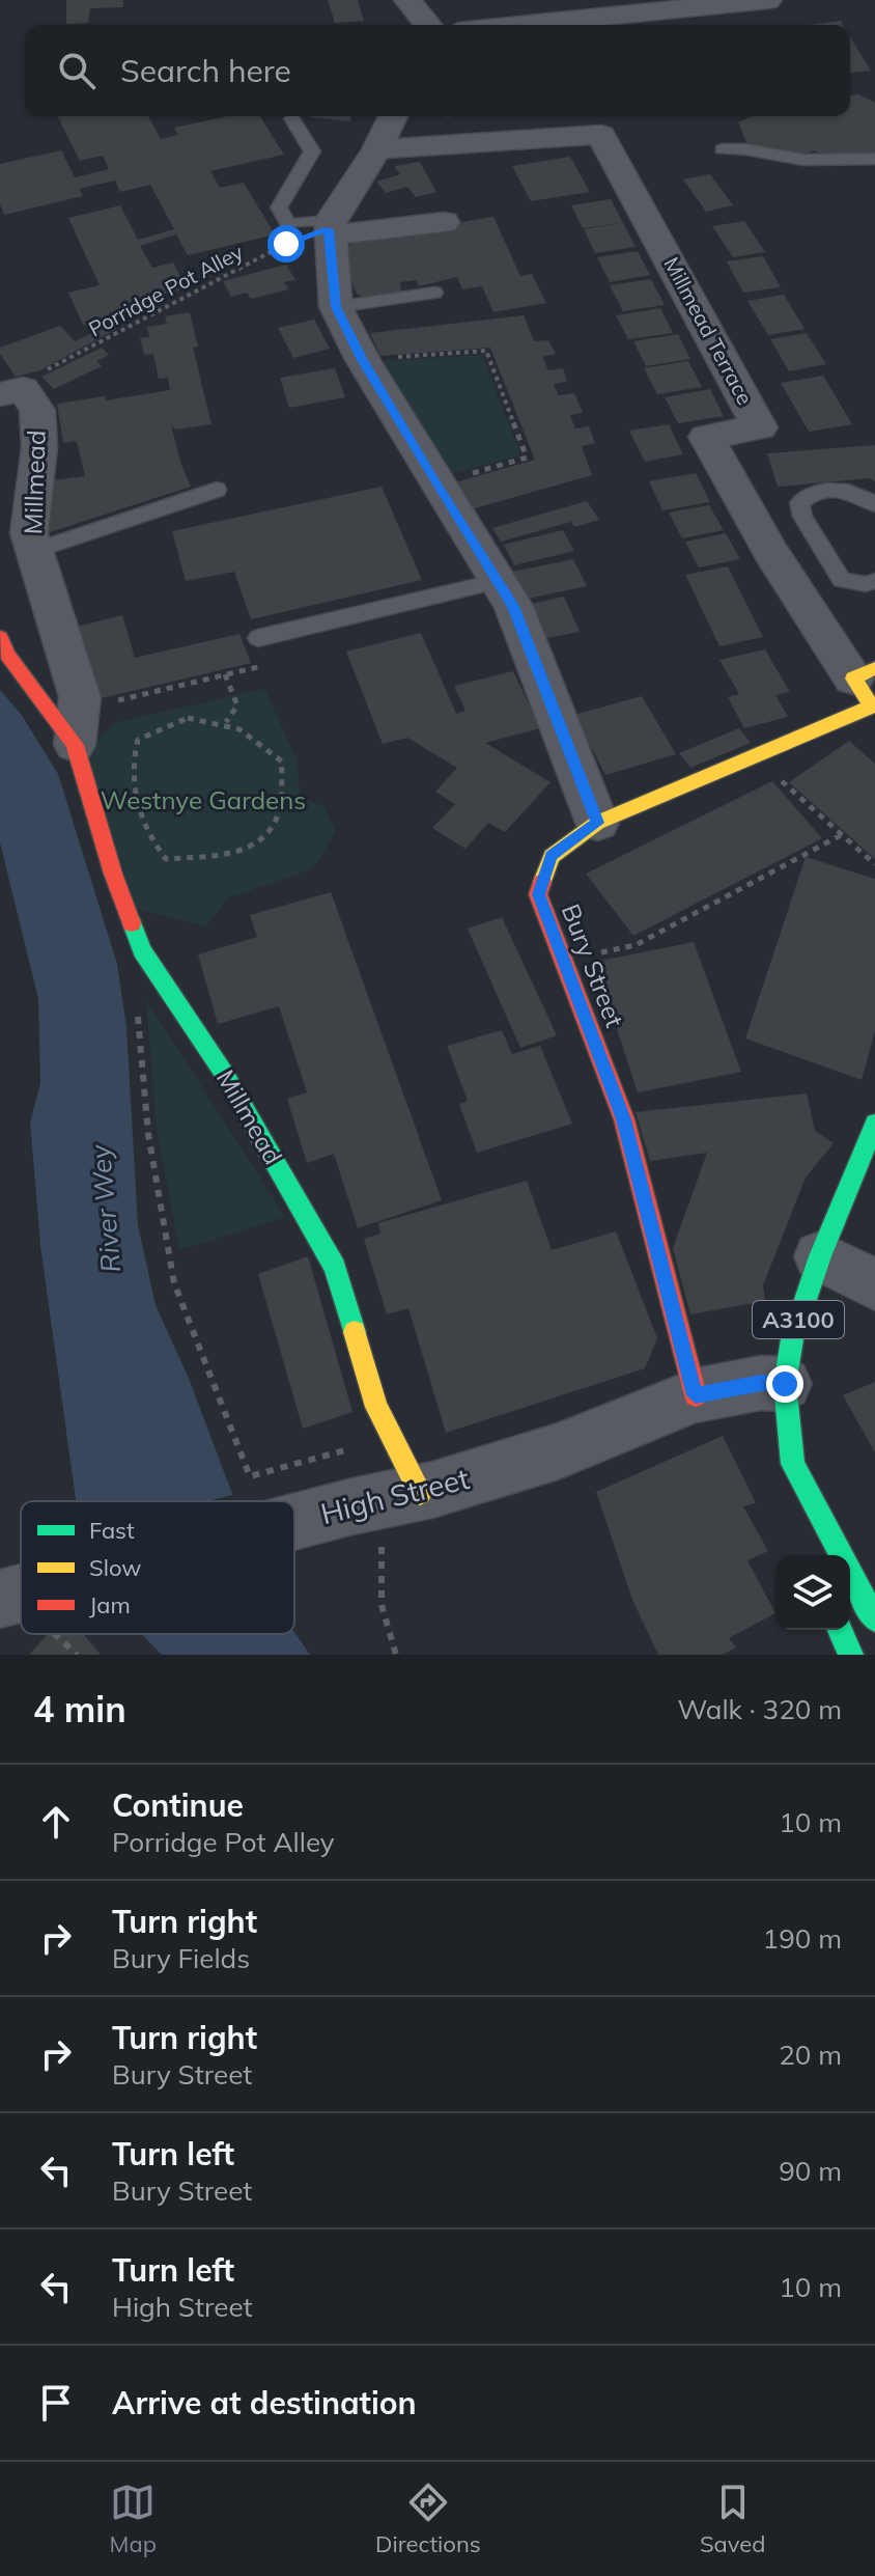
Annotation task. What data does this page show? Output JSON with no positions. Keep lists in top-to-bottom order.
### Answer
{
  "streets": {
    "street": [
      "Millmead Terrace",
      "Millmead",
      "Bury Street",
      "A3100",
      "High Street"
    ],
    "path": ["Porridge Pot Alley"]
  },
  "crossings": [
    ["Porridge Pot Alley", "Millmead"],
    ["Millmead Terrace", "Bury Street"],
    ["Millmead", "High Street"],
    ["Bury Street", "High Street"],
    ["A3100", "High Street"]
  ],
  "water": ["River Wey"],
  "parks": ["Westnye Gardens"],
  "legend": ["Fast", "Slow", "Jam"],
  "page": {
    "search": "Search here",
    "heading": ["4 min", "Walk · 320 m"],
    "list": [
      ["Continue", "Porridge Pot Alley", "10 m"],
      ["Turn right", "Bury Fields", "190 m"],
      ["Turn right", "Bury Street", "20 m"],
      ["Turn left", "Bury Street", "90 m"],
      ["Turn left", "High Street", "10 m"],
      "Arrive at destination"
    ],
    "nav": ["Map", "Directions", "Saved"]
  }
}
